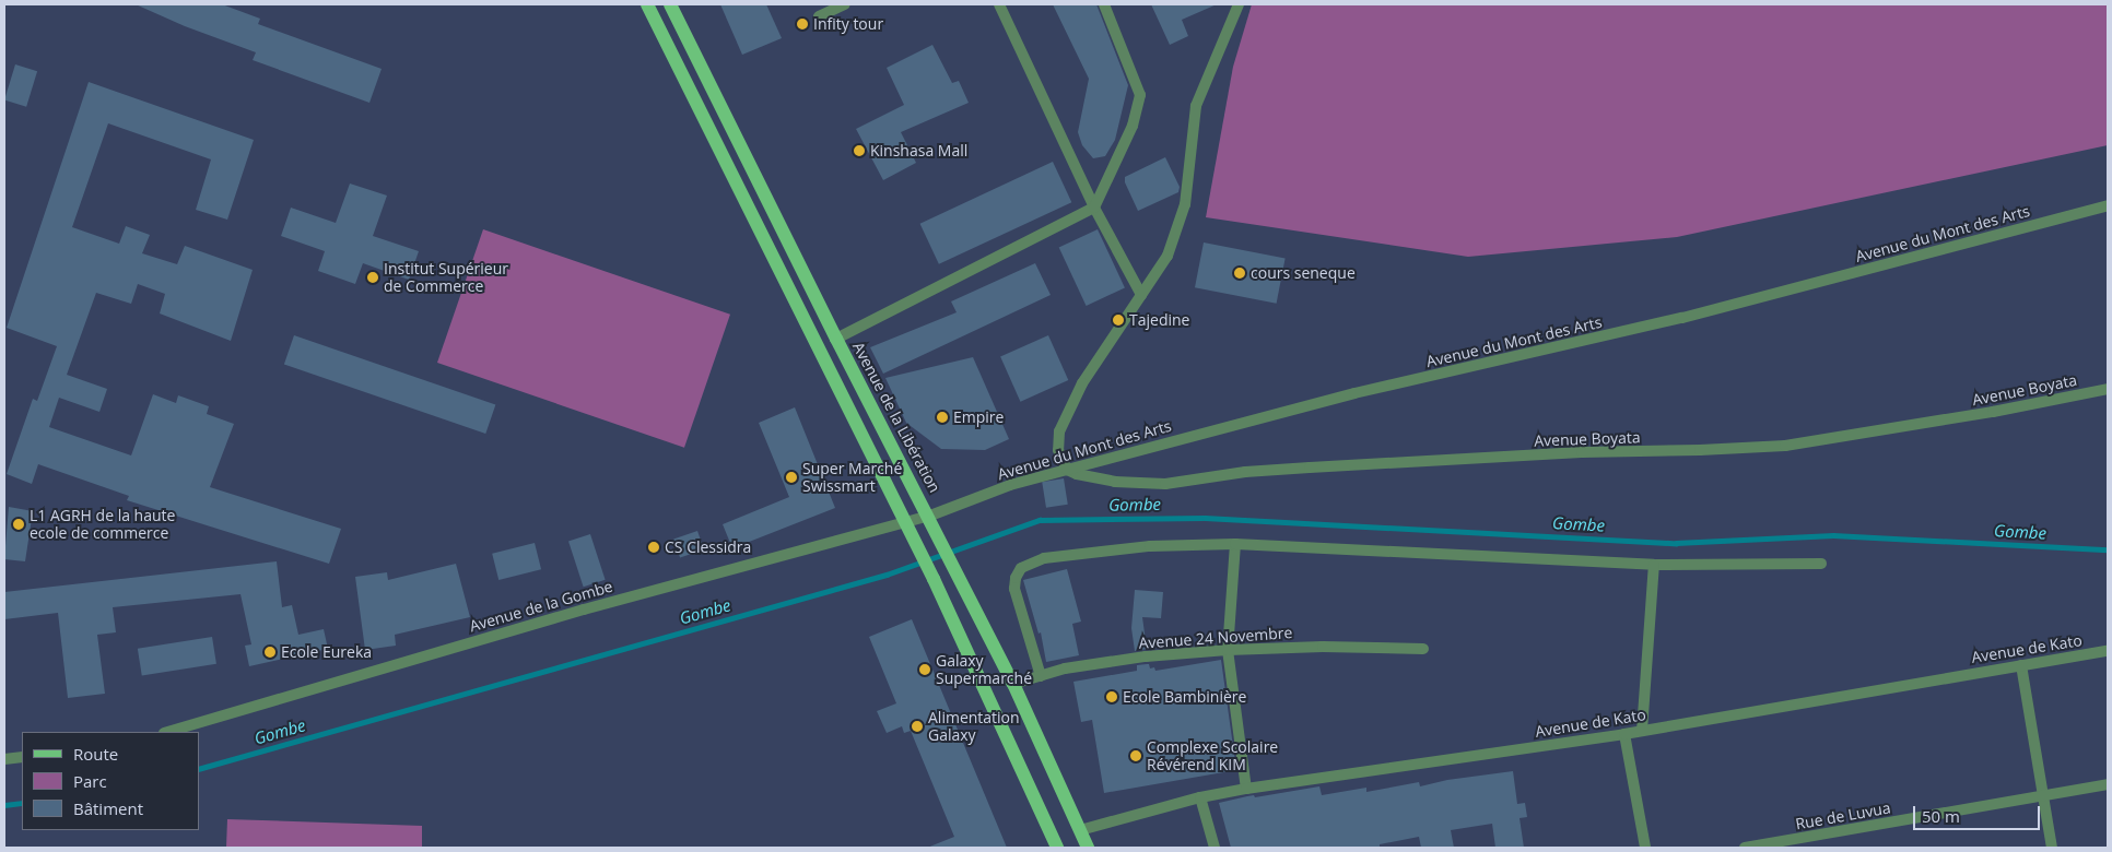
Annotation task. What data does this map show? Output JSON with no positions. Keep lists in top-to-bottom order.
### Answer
{
  "streets": {
    "main road": ["Avenue de la Libération"],
    "street": [
      "Avenue du Mont des Arts",
      "Avenue Boyata",
      "Avenue de la Gombe",
      "Avenue 24 Novembre",
      "Avenue de Kato",
      "Rue de Luvua"
    ]
  },
  "crossings": [
    ["Avenue du Mont des Arts", "Avenue Boyata"],
    ["Avenue du Mont des Arts", "Avenue de la Libération"],
    ["Avenue du Mont des Arts", "Avenue de la Gombe"],
    ["Avenue de la Libération", "Avenue de la Gombe"],
    ["Avenue de la Libération", "Avenue 24 Novembre"],
    ["Avenue de la Libération", "Avenue de Kato"]
  ],
  "water": ["Gombe"],
  "places": [
    "Infity tour",
    "Kinshasa Mall",
    "cours seneque",
    "Institut Supérieur de Commerce",
    "Tajedine",
    "Empire",
    "Super Marché Swissmart",
    "L1 AGRH de la haute ecole de commerce",
    "CS Clessidra",
    "Ecole Eureka",
    "Galaxy Supermarché",
    "Ecole Bambinière",
    "Alimentation Galaxy",
    "Complexe Scolaire Révérend KIM"
  ],
  "legend": ["Route", "Parc", "Bâtiment"],
  "scale_bar": "50 m"
}
